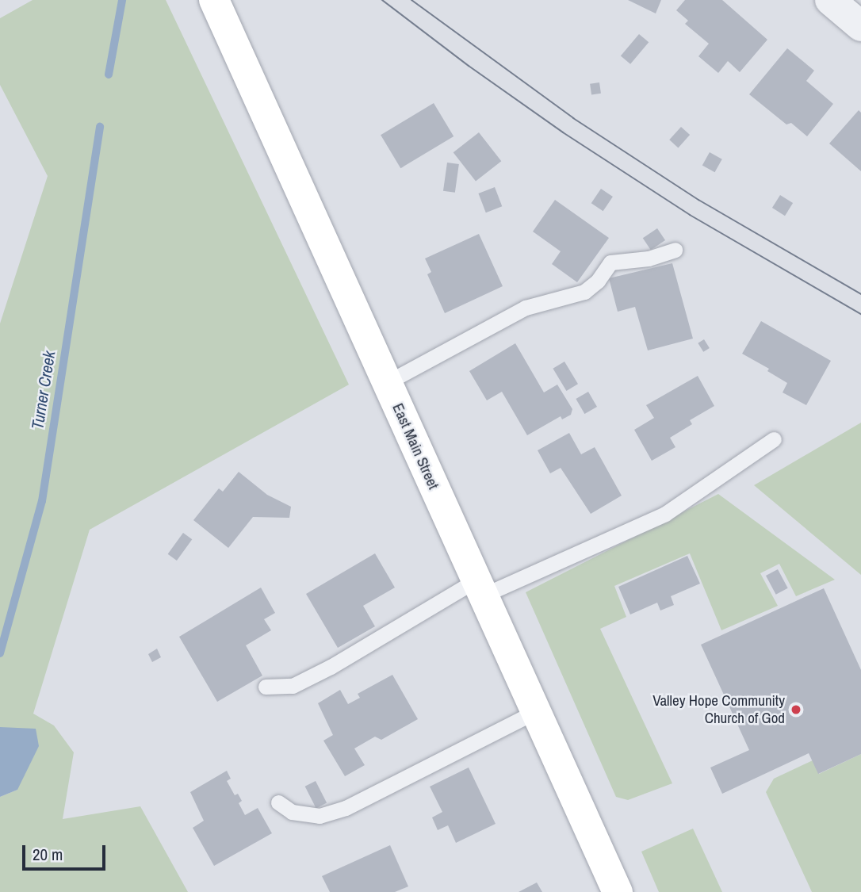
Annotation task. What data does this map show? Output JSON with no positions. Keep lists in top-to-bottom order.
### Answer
{
  "streets": {
    "main road": ["East Main Street"]
  },
  "water": ["Turner Creek"],
  "places": ["Valley Hope Community Church of God"],
  "scale_bar": "20 m"
}
